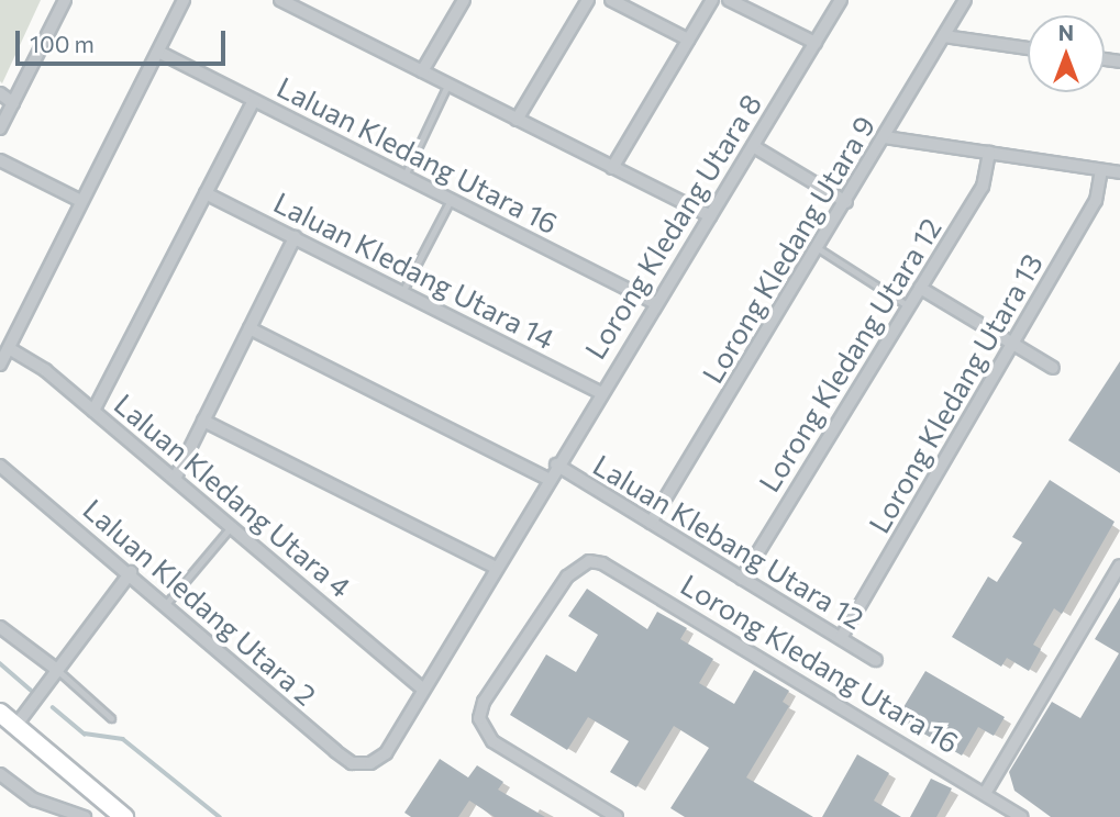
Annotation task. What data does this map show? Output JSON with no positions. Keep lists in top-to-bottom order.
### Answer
{
  "streets": {
    "street": [
      "Laluan Kledang Utara 16",
      "Lorong Kledang Utara 8",
      "Lorong Kledang Utara 9",
      "Laluan Kledang Utara 14",
      "Lorong Kledang Utara 12",
      "Lorong Kledang Utara 13",
      "Laluan Kledang Utara 4",
      "Laluan Klebang Utara 12",
      "Laluan Kledang Utara 2",
      "Lorong Kledang Utara 16"
    ]
  },
  "crossings": [
    ["Laluan Kledang Utara 16", "Lorong Kledang Utara 8"],
    ["Lorong Kledang Utara 8", "Laluan Kledang Utara 14"],
    ["Lorong Kledang Utara 8", "Laluan Kledang Utara 4"],
    ["Lorong Kledang Utara 8", "Laluan Klebang Utara 12"],
    ["Lorong Kledang Utara 8", "Laluan Kledang Utara 2"],
    ["Lorong Kledang Utara 9", "Laluan Klebang Utara 12"],
    ["Lorong Kledang Utara 12", "Laluan Klebang Utara 12"],
    ["Lorong Kledang Utara 13", "Laluan Klebang Utara 12"]
  ],
  "scale_bar": "100 m",
  "north": "top"
}
